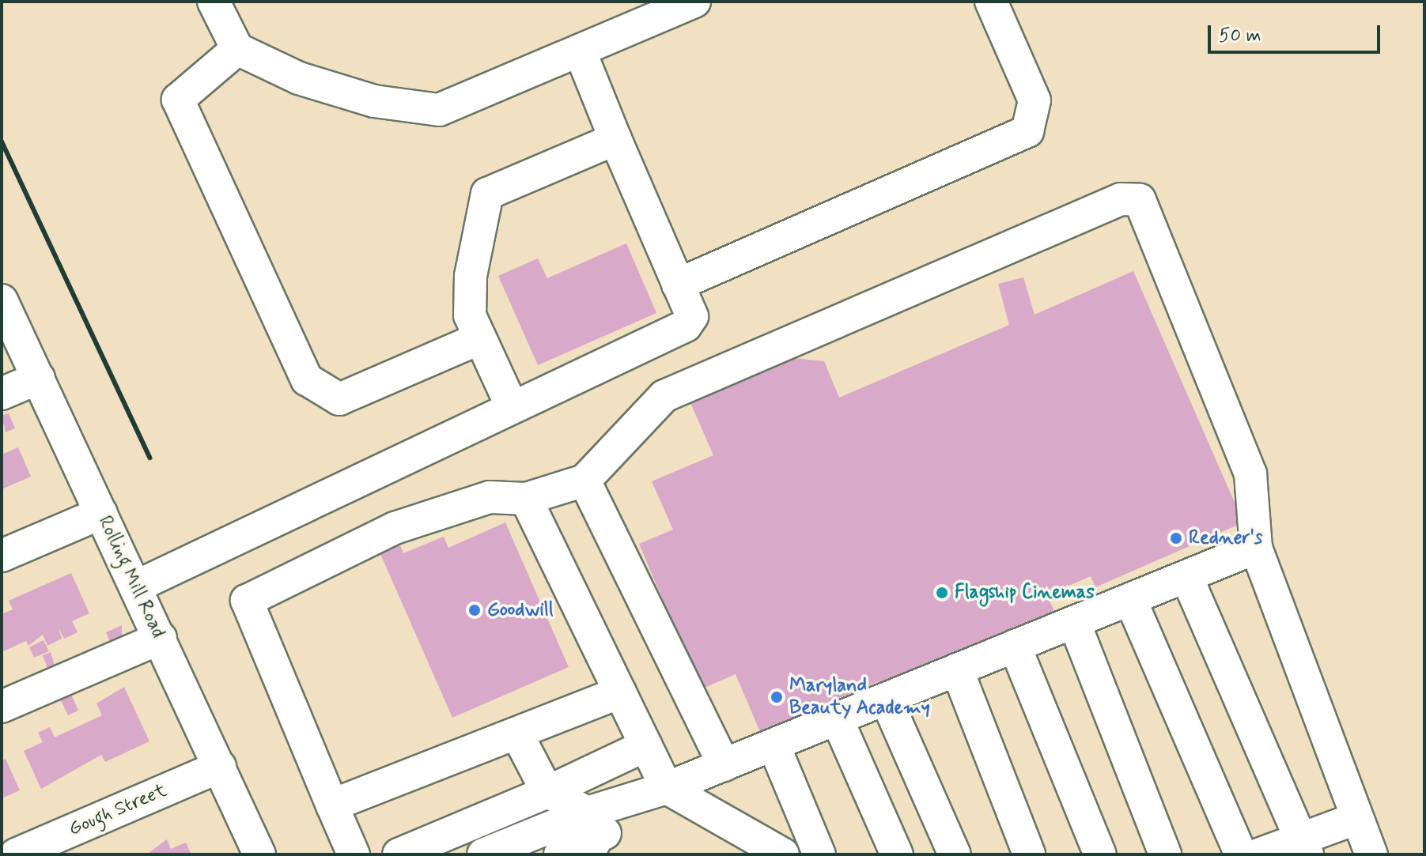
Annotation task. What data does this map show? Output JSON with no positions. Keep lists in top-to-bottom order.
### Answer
{
  "streets": {
    "street": ["Rolling Mill Road", "Gough Street"]
  },
  "crossings": [
    ["Rolling Mill Road", "Gough Street"]
  ],
  "places": [
    "Redner's",
    "Flagship Cinemas",
    "Goodwill",
    "Maryland Beauty Academy"
  ],
  "scale_bar": "50 m"
}
